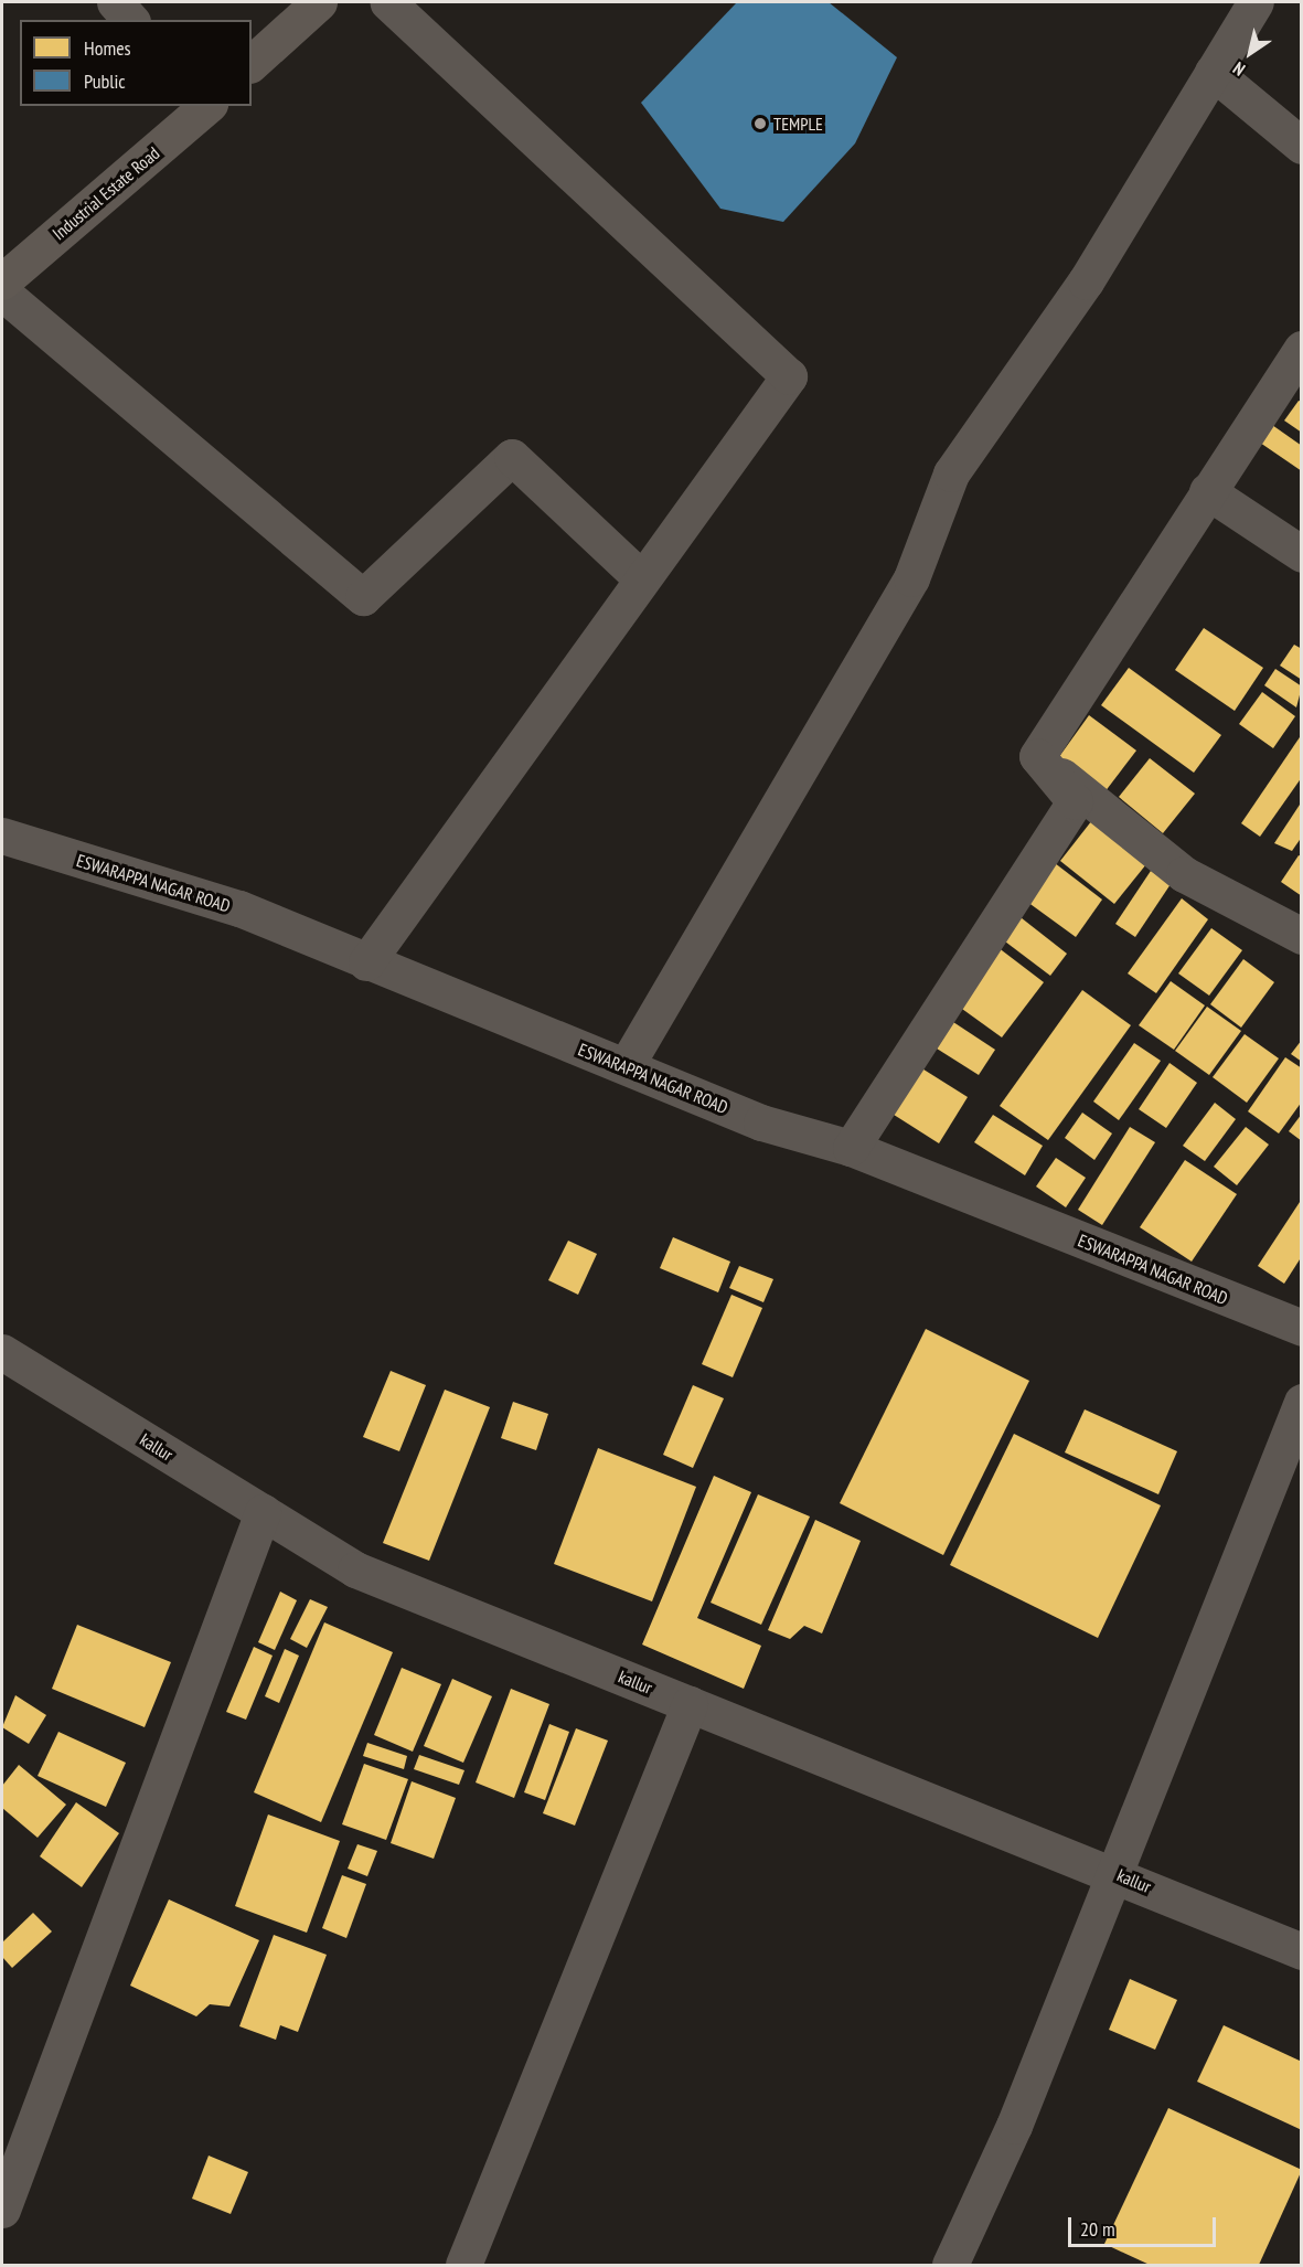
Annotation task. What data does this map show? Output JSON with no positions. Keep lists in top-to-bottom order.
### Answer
{
  "streets": {
    "main road": ["Industrial Estate Road"],
    "street": ["ESWARAPPA NAGAR ROAD", "kallur"]
  },
  "places": ["TEMPLE"],
  "legend": ["Homes", "Public"],
  "scale_bar": "20 m",
  "north": "bottom left"
}
